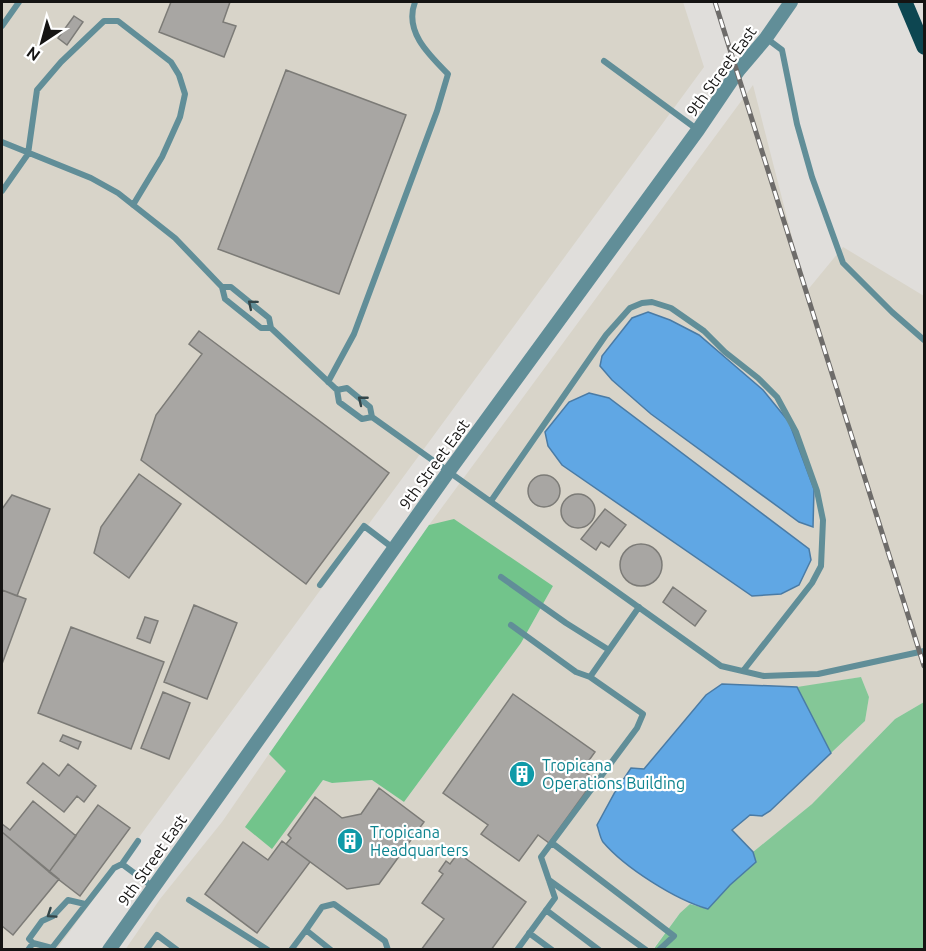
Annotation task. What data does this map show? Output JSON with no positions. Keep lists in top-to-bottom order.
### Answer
{
  "streets": {
    "street": ["9th Street East"]
  },
  "places": {
    "building": ["Tropicana Operations Building", "Tropicana Headquarters"]
  },
  "north": "bottom left"
}
